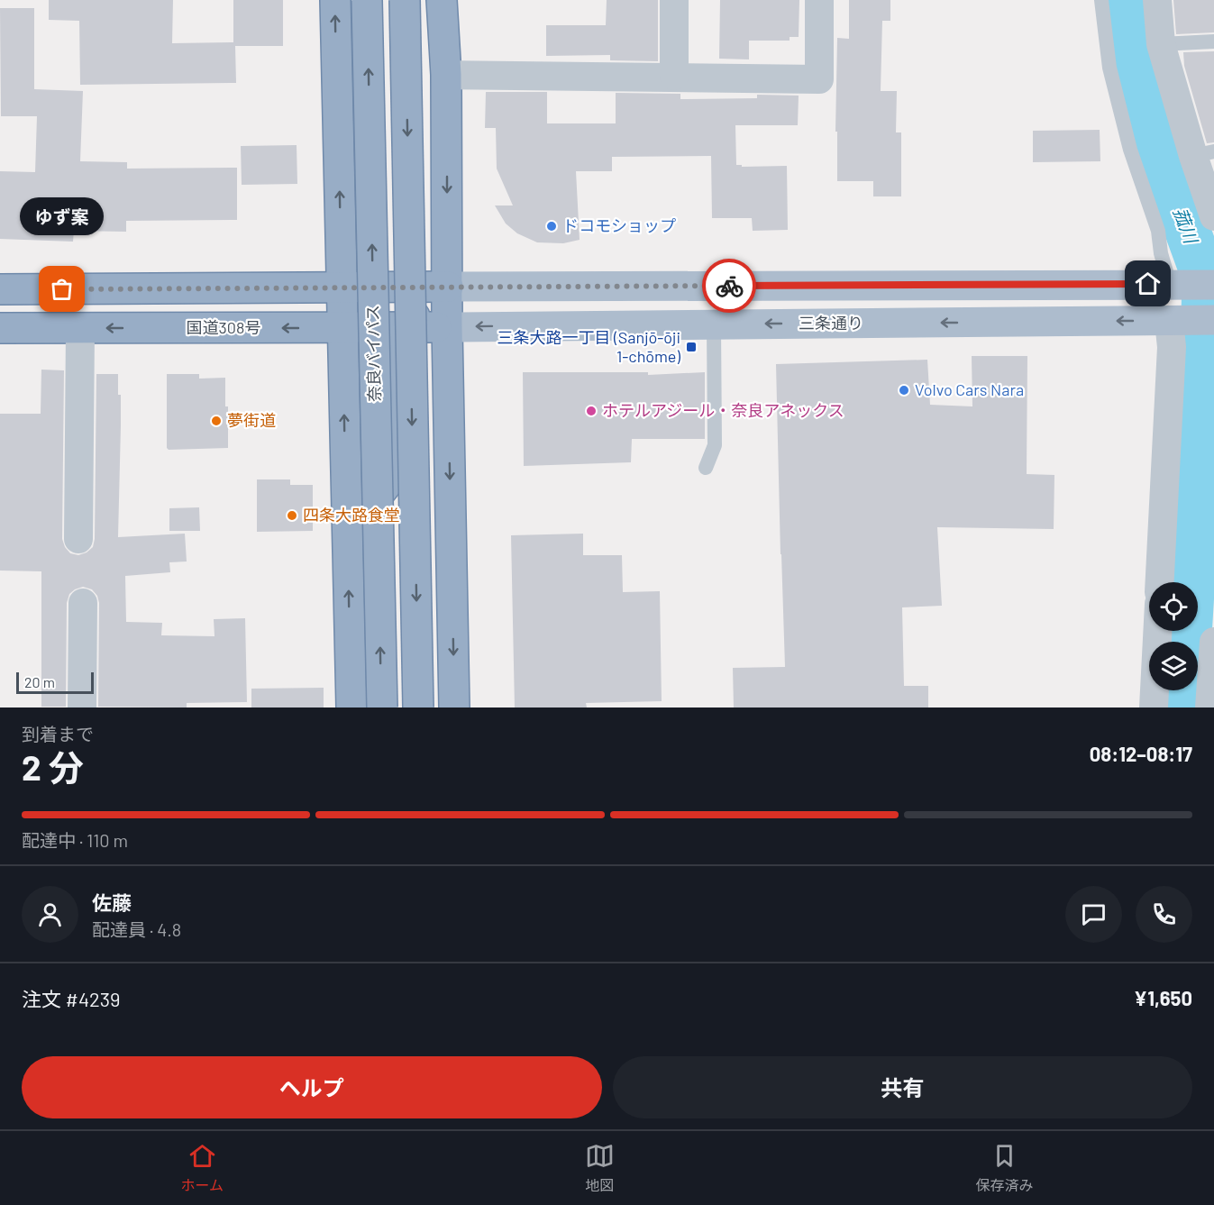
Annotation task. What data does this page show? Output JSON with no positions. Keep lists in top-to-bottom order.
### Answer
{
  "streets": {
    "highway": ["国道308号", "奈良バイパス"],
    "main road": ["三条通り"]
  },
  "crossings": [
    ["三条通り", "国道308号"]
  ],
  "water": ["菰川"],
  "places": {
    "other": [
      "ドコモショップ",
      "ゆず案",
      "Volvo Cars Nara",
      "ホテルアジール・奈良アネックス",
      "夢街道",
      "四条大路食堂"
    ],
    "transit": ["三条大路一丁目 (Sanjō-ōji 1-chōme)"]
  },
  "scale_bar": "20 m",
  "page": {
    "bubble": "ゆず案",
    "scale": "20 m",
    "heading": ["2 分", "到着まで", "08:12–08:17"],
    "panel": [
      "佐藤",
      "配達員 · 4.8",
      "注文 #4239",
      "¥1,650"
    ],
    "bar": "配達中 · 110 m",
    "buttons": ["ヘルプ", "共有"],
    "tabs": ["ホーム", "地図", "保存済み"]
  }
}
